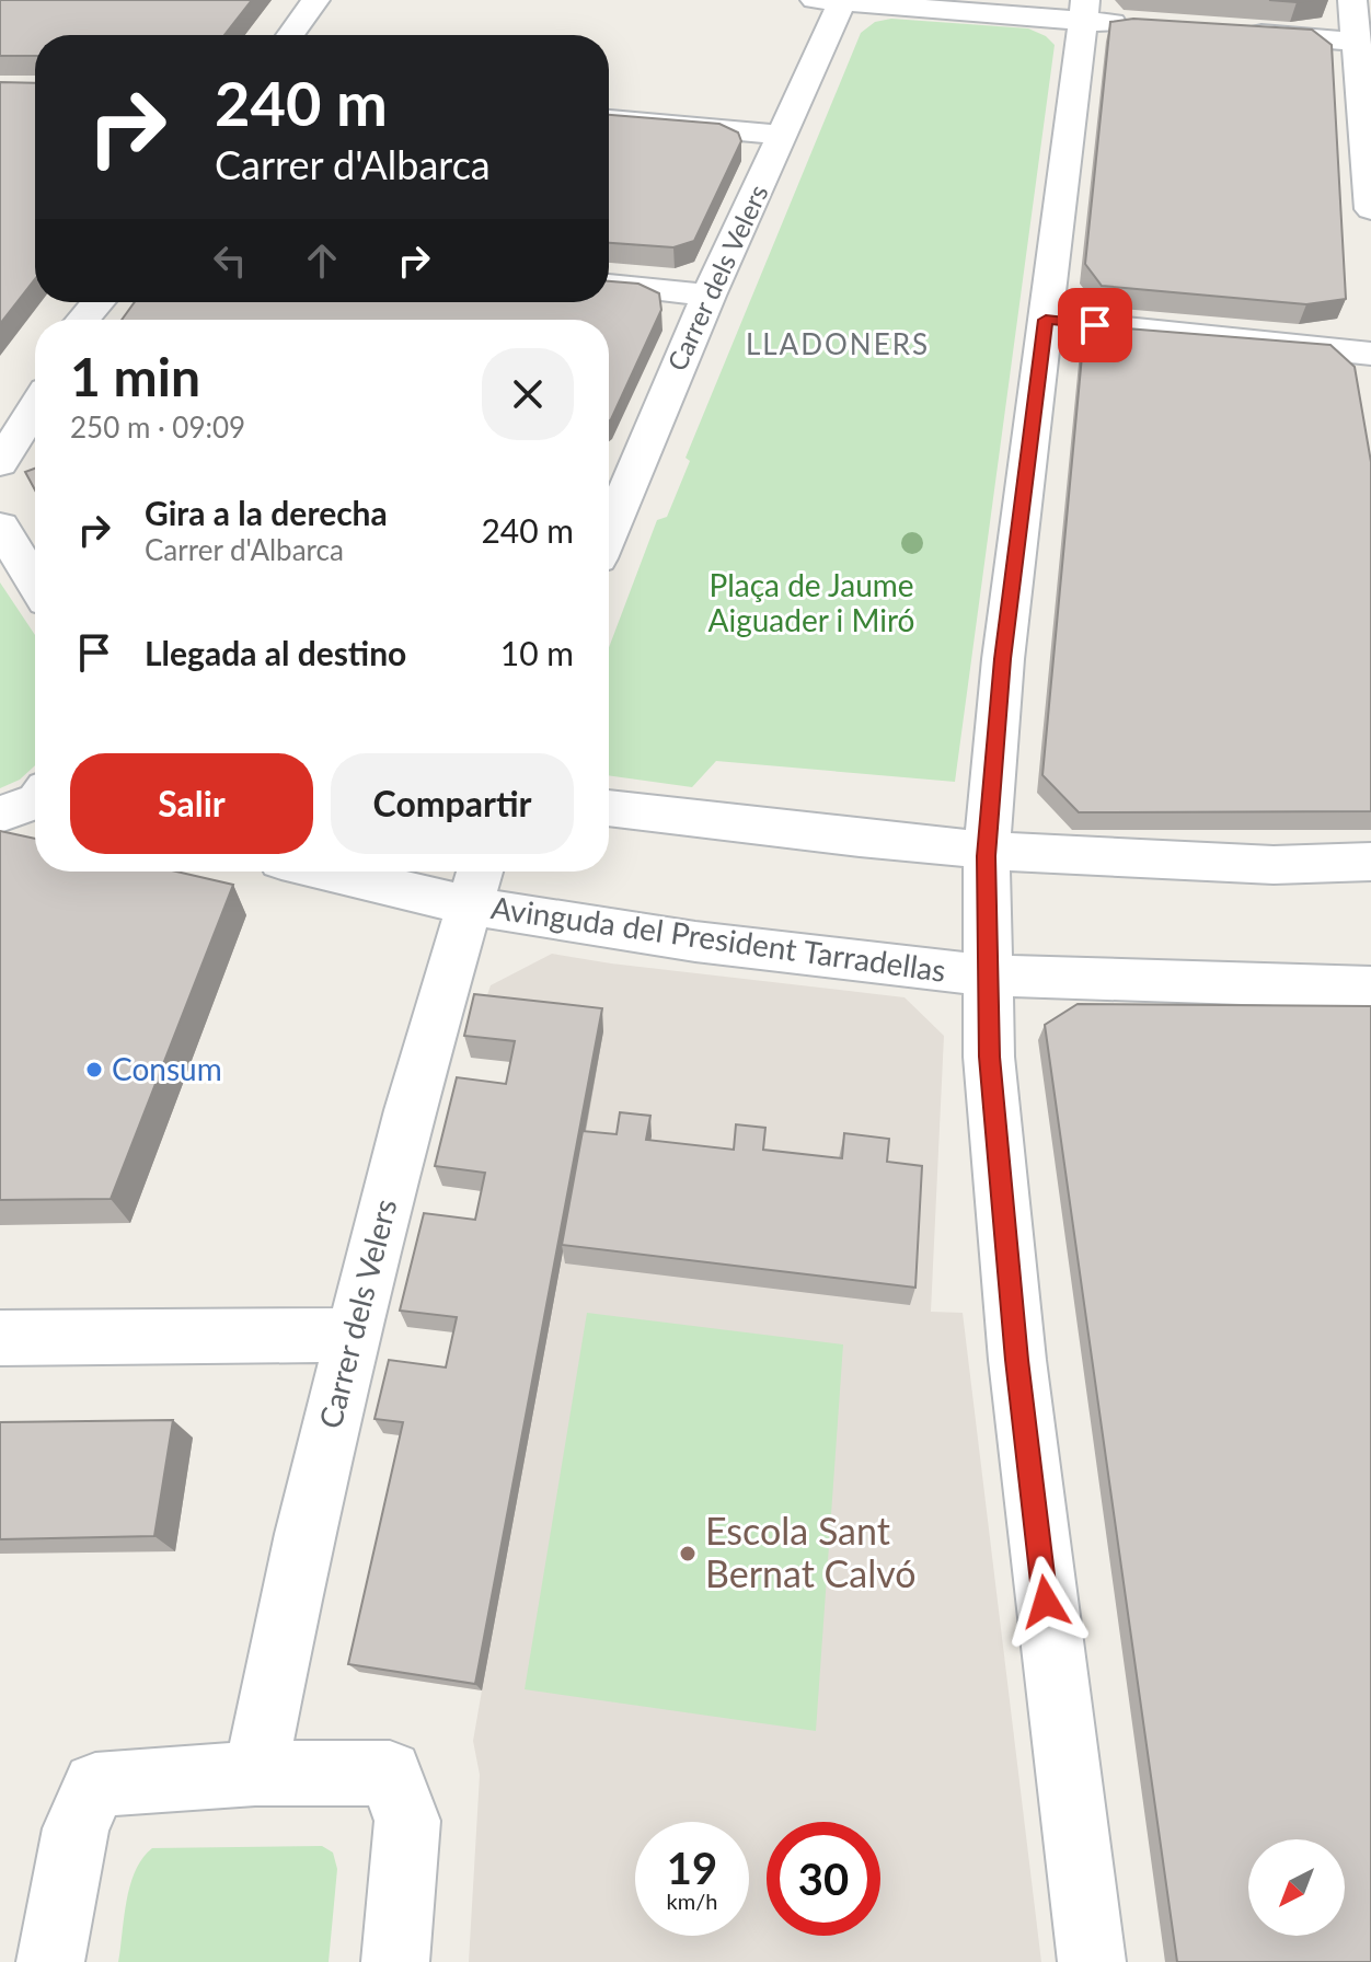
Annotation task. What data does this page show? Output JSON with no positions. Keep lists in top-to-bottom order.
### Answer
{
  "streets": {
    "street": ["Carrer dels Velers", "Avinguda del President Tarradellas"]
  },
  "crossings": [
    ["Carrer dels Velers", "Avinguda del President Tarradellas"]
  ],
  "districts": ["LLADONERS"],
  "parks": ["Plaça de Jaume Aiguader i Miró"],
  "places": ["Consum", "Escola Sant Bernat Calvó"],
  "north": "bottom left",
  "page": {
    "turn": ["240 m", "Carrer d'Albarca"],
    "heading": ["1 min", "250 m · 09:09"],
    "list": [
      {
        "name": "Gira a la derecha",
        "note": "Carrer d'Albarca",
        "value": "240 m"
      },
      {
        "name": "Llegada al destino",
        "value": "10 m"
      }
    ],
    "buttons": ["Salir", "Compartir"],
    "speed": "19 km/h",
    "limit": "30"
  }
}
